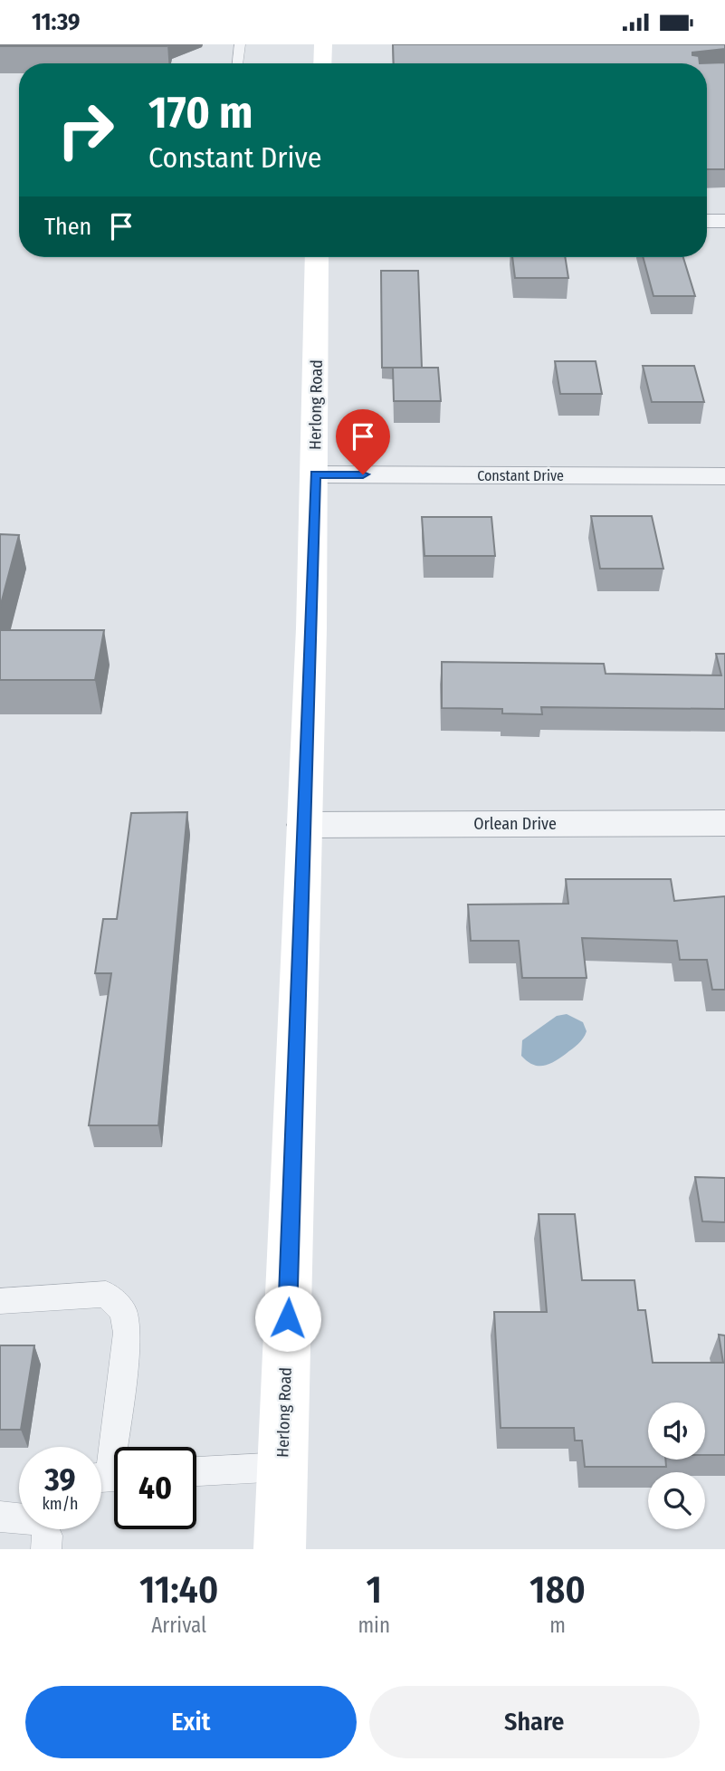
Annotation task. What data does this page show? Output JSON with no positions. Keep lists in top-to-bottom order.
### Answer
{
  "streets": {
    "street": ["Herlong Road", "Constant Drive", "Orlean Drive"]
  },
  "crossings": [
    ["Herlong Road", "Constant Drive"],
    ["Herlong Road", "Orlean Drive"]
  ],
  "page": {
    "status": "11:39",
    "turn": ["170 m", "Constant Drive"],
    "then": "Then",
    "speed": "39 km/h",
    "limit": "40",
    "eta": [
      "11:40",
      "Arrival",
      "1",
      "min",
      "180",
      "m"
    ],
    "buttons": ["Exit", "Share"]
  }
}
